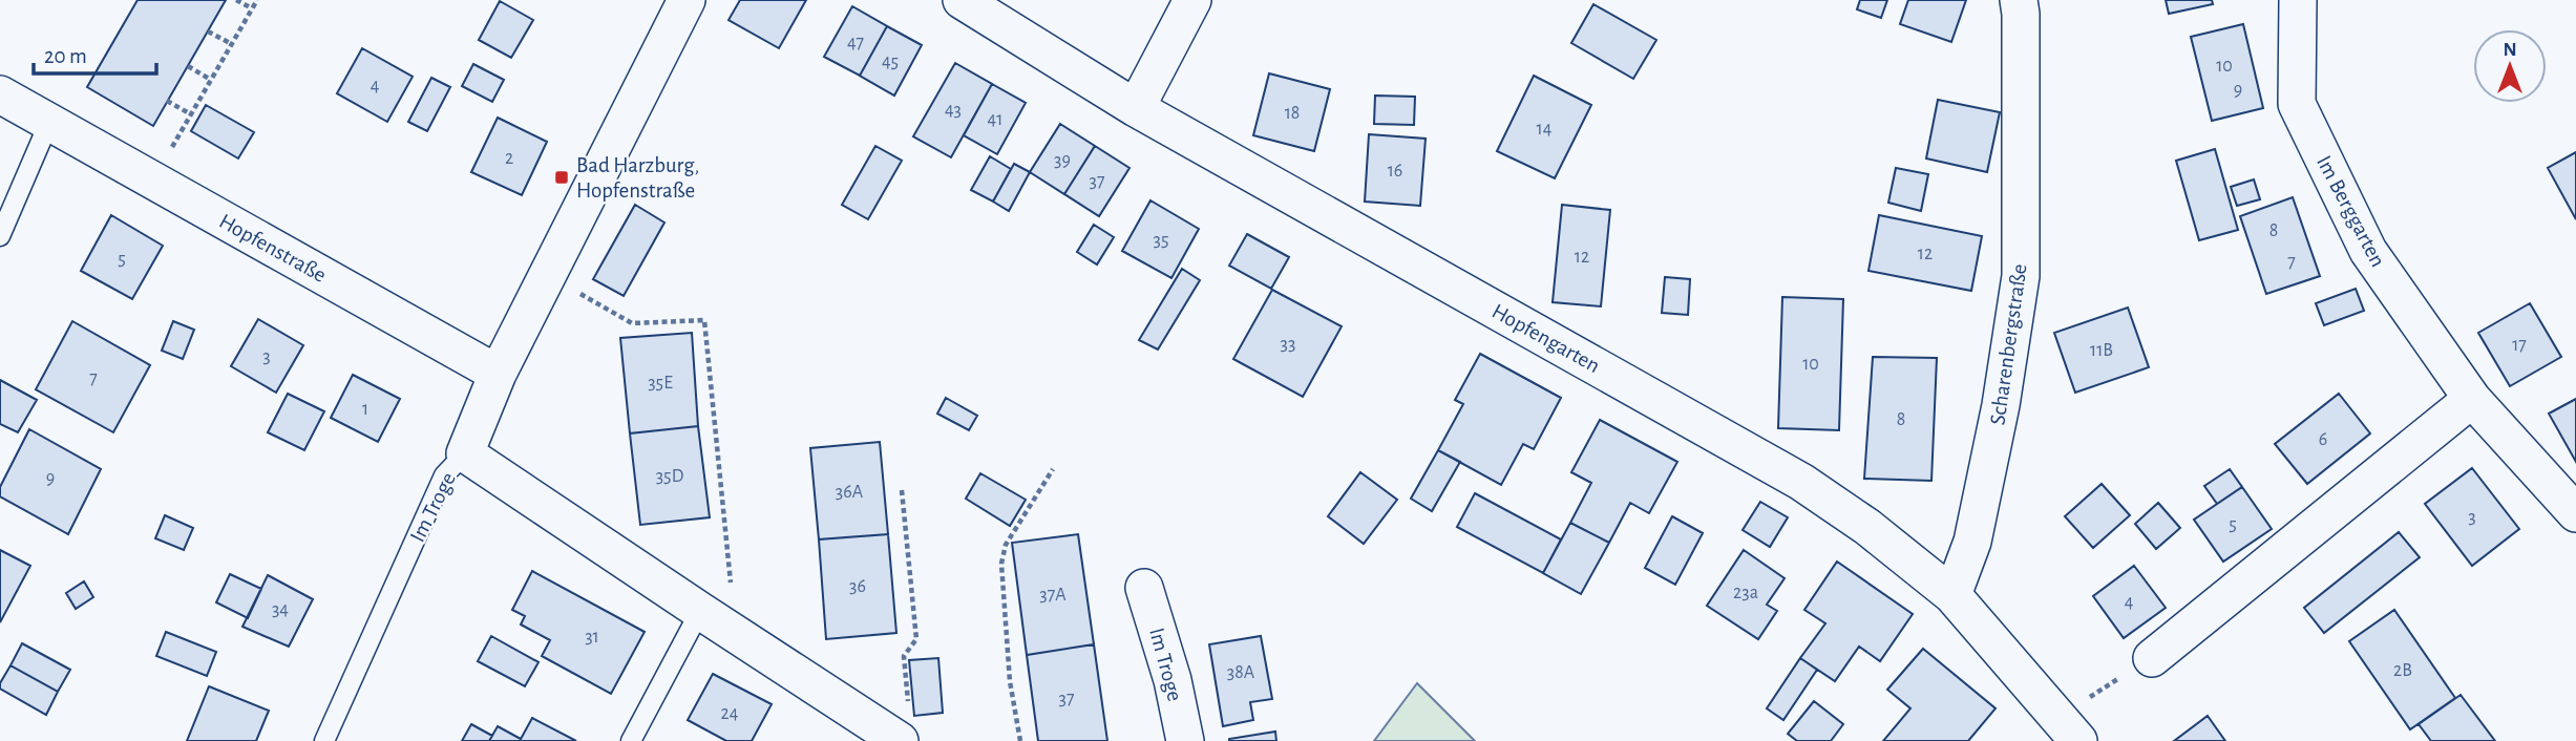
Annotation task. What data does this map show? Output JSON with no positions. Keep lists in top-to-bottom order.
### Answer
{
  "streets": {
    "street": [
      "Im Berggarten",
      "Hopfenstraße",
      "Hopfengarten",
      "Scharenbergstraße",
      "Im Troge"
    ]
  },
  "crossings": [
    ["Hopfengarten", "Scharenbergstraße"]
  ],
  "places": {
    "transit": ["Bad Harzburg, Hopfenstraße"]
  },
  "house_numbers": [
    "47",
    "45",
    "10",
    "4",
    "9",
    "43",
    "18",
    "41",
    "14",
    "2",
    "39",
    "16",
    "37",
    "8",
    "35",
    "12",
    "12",
    "5",
    "7",
    "33",
    "17",
    "11B",
    "3",
    "10",
    "7",
    "35E",
    "1",
    "8",
    "6",
    "35D",
    "9",
    "36A",
    "3",
    "5",
    "36",
    "23a",
    "37A",
    "4",
    "34",
    "31",
    "2B",
    "38A",
    "37",
    "24"
  ],
  "scale_bar": "20 m",
  "north": "top"
}
